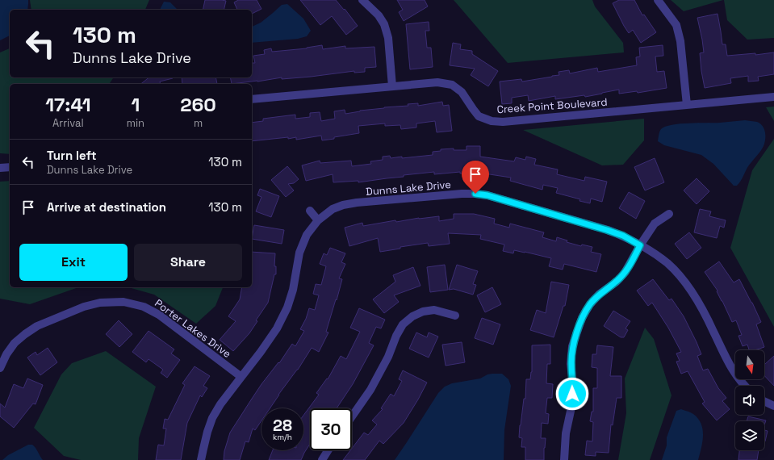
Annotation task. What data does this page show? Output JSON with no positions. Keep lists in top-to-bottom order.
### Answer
{
  "streets": {
    "street": ["Creek Point Boulevard", "Dunns Lake Drive", "Porter Lakes Drive"]
  },
  "crossings": [
    ["Dunns Lake Drive", "Porter Lakes Drive"]
  ],
  "north": "bottom",
  "page": {
    "turn": ["130 m", "Dunns Lake Drive"],
    "eta": [
      "17:41",
      "Arrival",
      "1",
      "min",
      "260",
      "m"
    ],
    "list": [
      {
        "name": "Turn left",
        "note": "Dunns Lake Drive",
        "value": "130 m"
      },
      {
        "name": "Arrive at destination",
        "value": "130 m"
      }
    ],
    "buttons": ["Exit", "Share"],
    "speed": "28 km/h",
    "limit": "30"
  }
}
